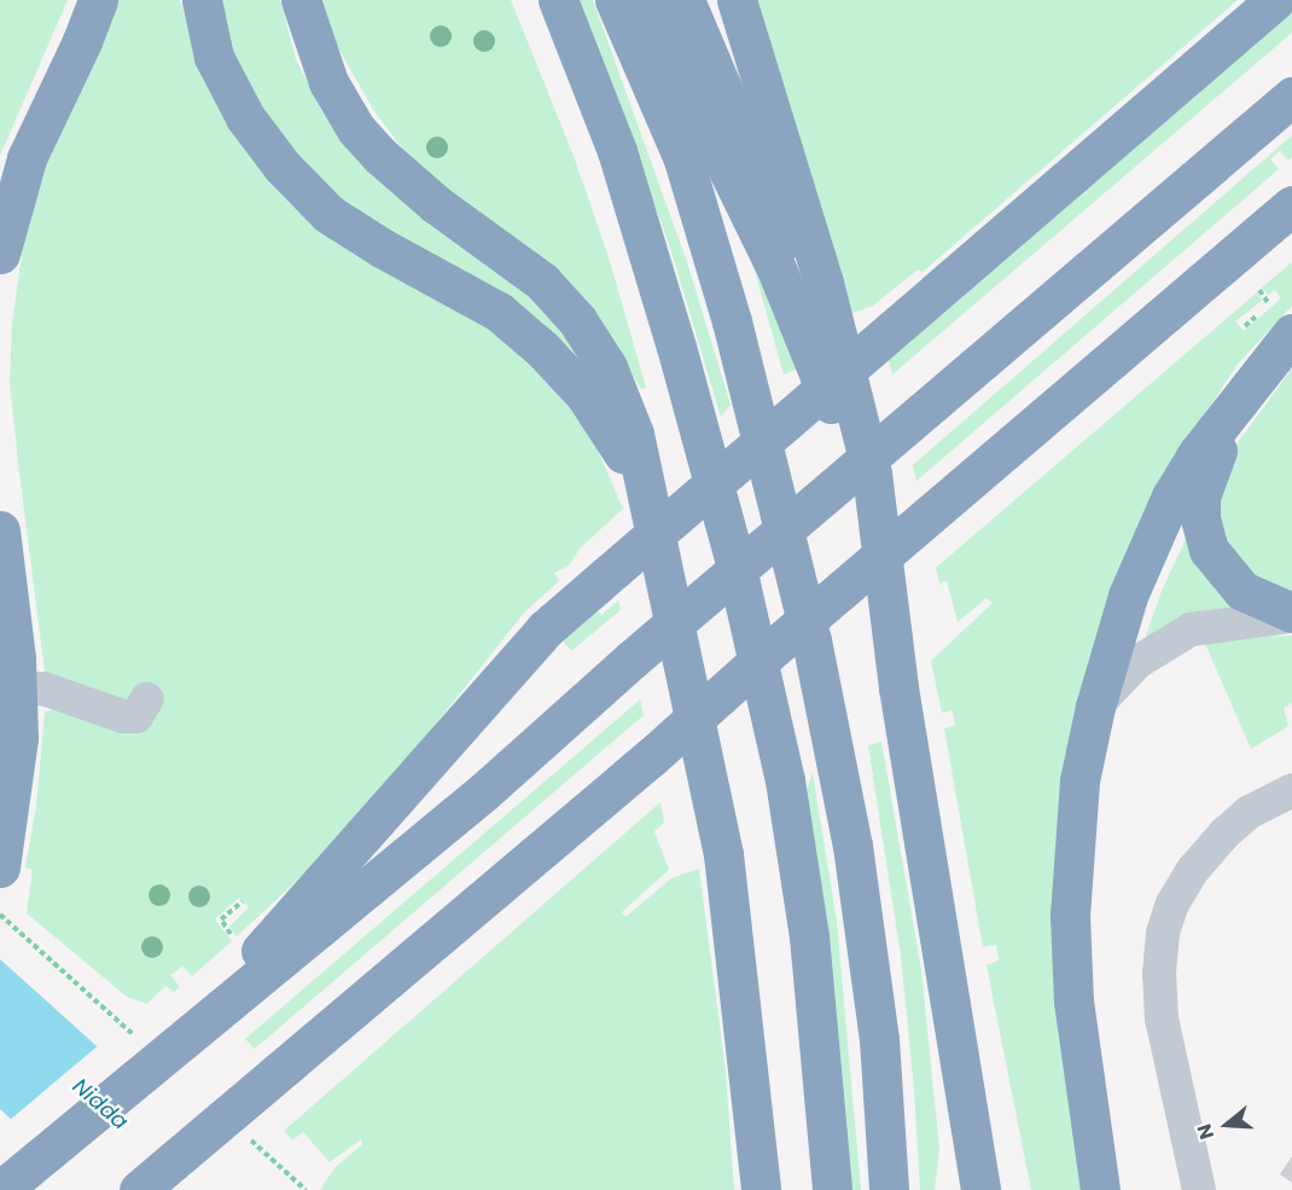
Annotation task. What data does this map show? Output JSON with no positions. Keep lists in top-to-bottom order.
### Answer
{
  "water": ["Nidda"],
  "north": "left"
}
